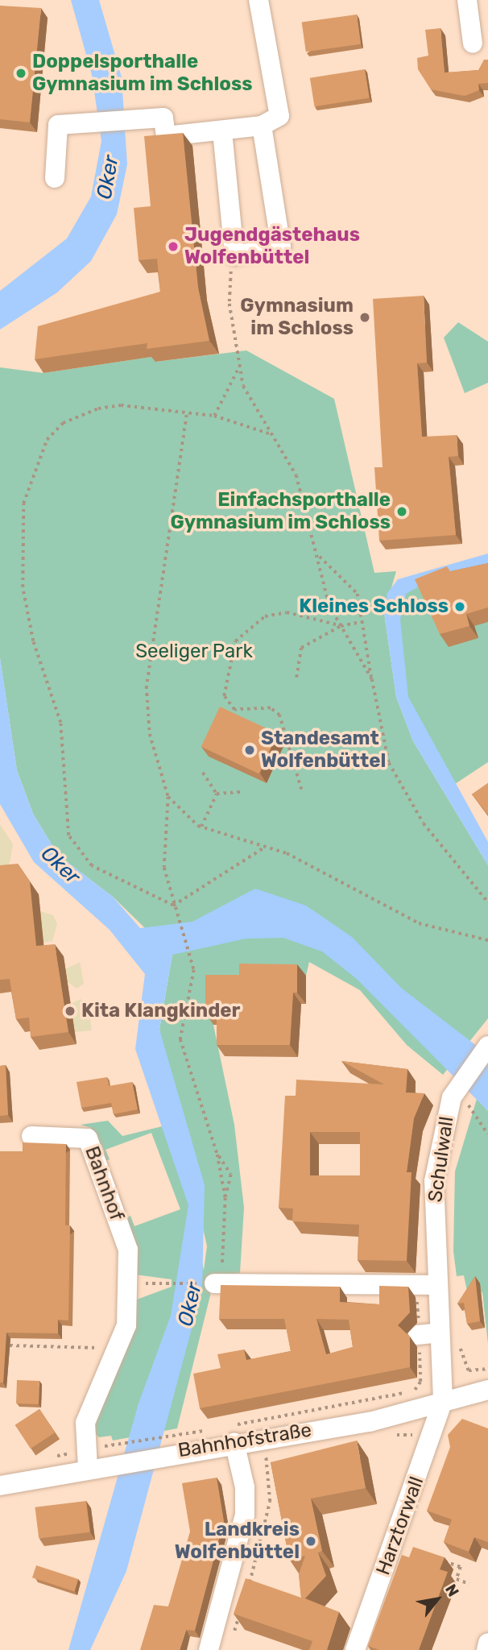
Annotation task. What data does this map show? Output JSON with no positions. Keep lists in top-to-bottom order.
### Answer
{
  "streets": {
    "street": [
      "Schulwall",
      "Bahnhof",
      "Bahnhofstraße",
      "Harztorwall"
    ]
  },
  "crossings": [
    ["Schulwall", "Bahnhofstraße"],
    ["Schulwall", "Harztorwall"],
    ["Bahnhof", "Bahnhofstraße"],
    ["Bahnhofstraße", "Harztorwall"]
  ],
  "water": ["Oker"],
  "parks": ["Seeliger Park"],
  "places": [
    "Doppelsporthalle Gymnasium im Schloss",
    "Jugendgästehaus Wolfenbüttel",
    "Gymnasium im Schloss",
    "Einfachsporthalle Gymnasium im Schloss",
    "Kleines Schloss",
    "Standesamt Wolfenbüttel",
    "Kita Klangkinder",
    "Landkreis Wolfenbüttel"
  ],
  "north": "top right"
}
